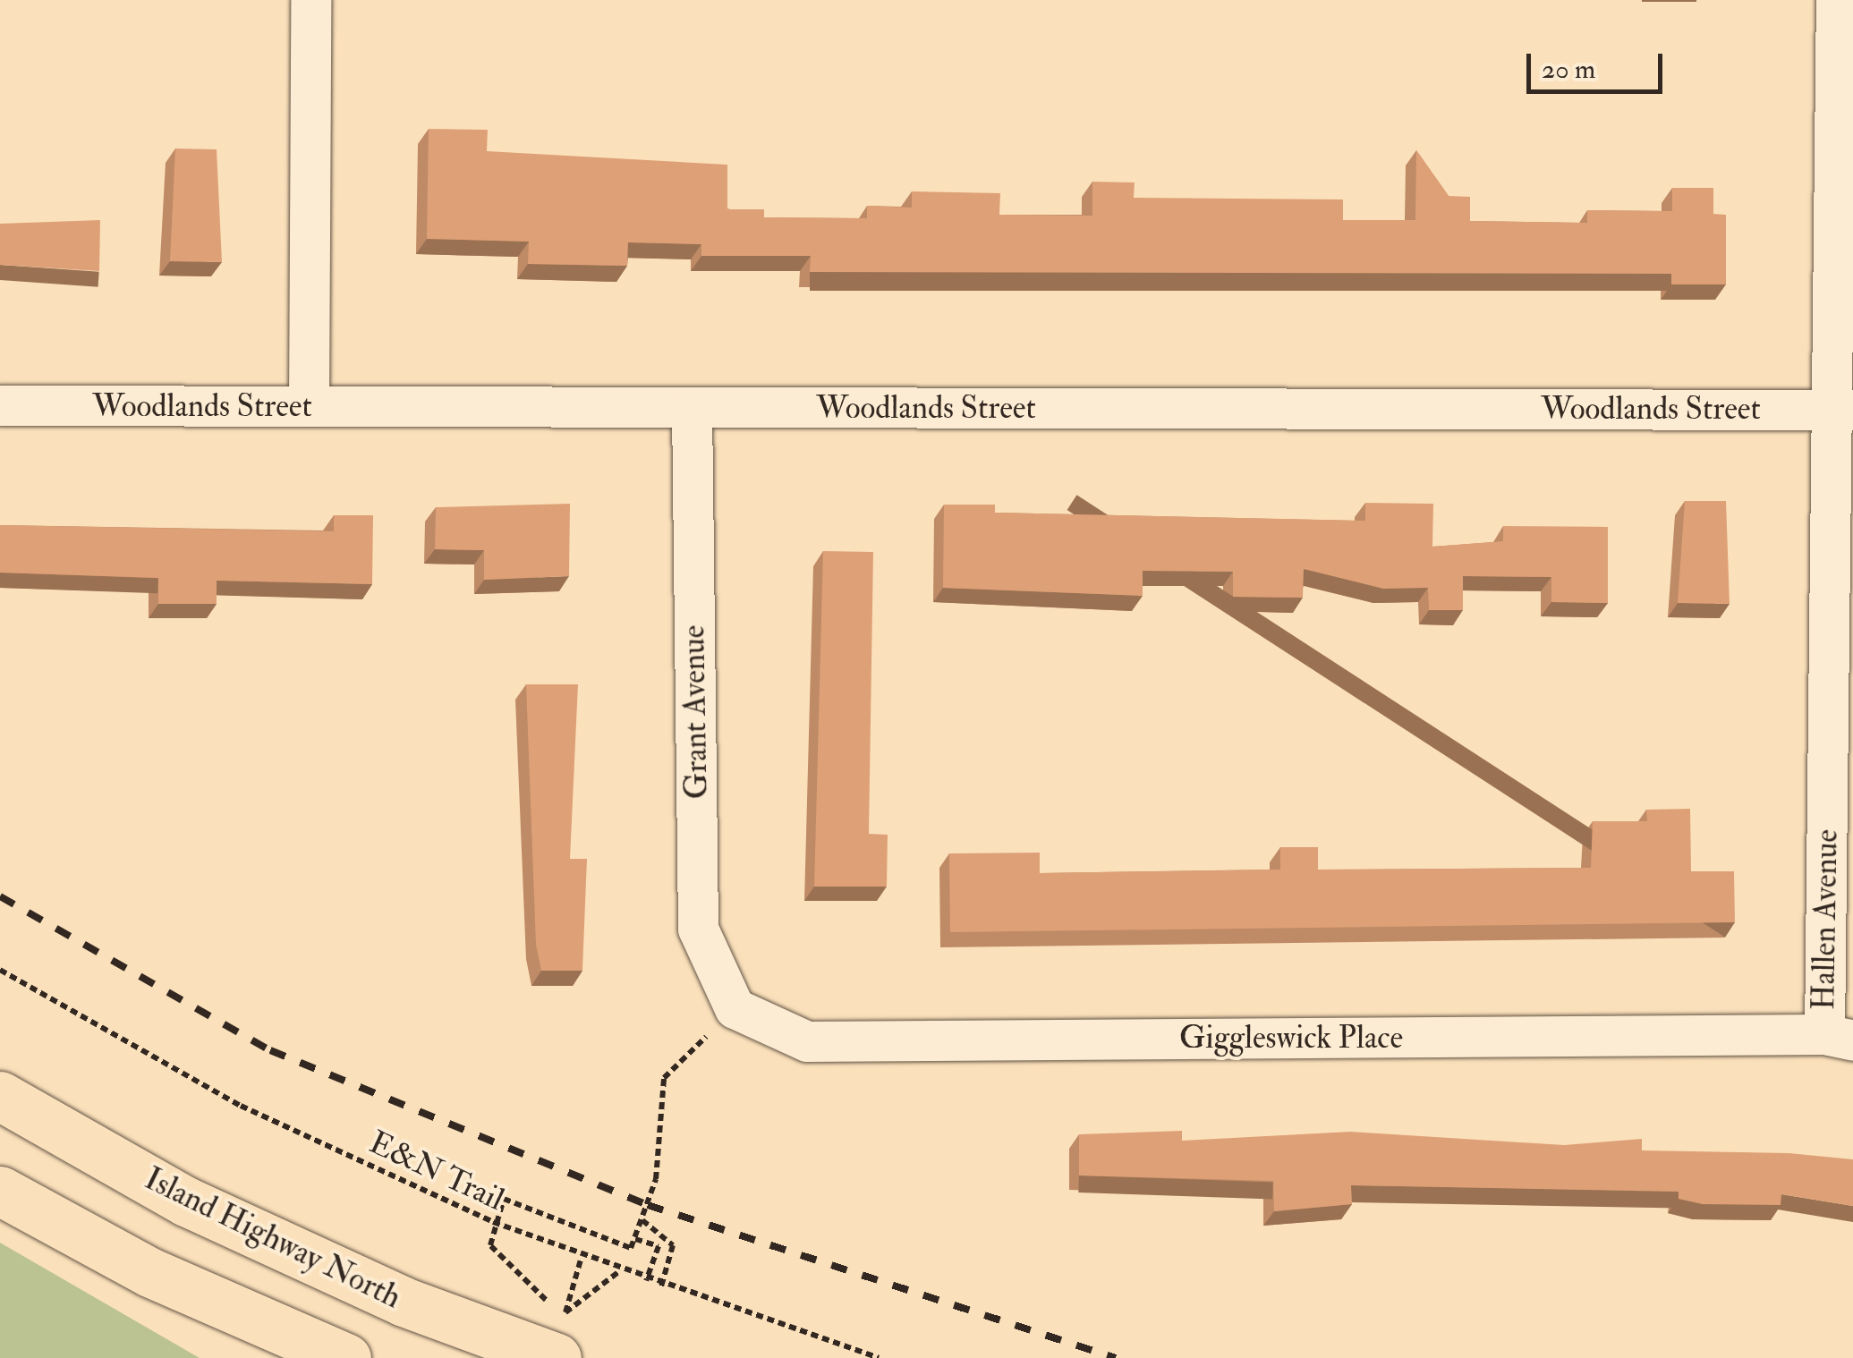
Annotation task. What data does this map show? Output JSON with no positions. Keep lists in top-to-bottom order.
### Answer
{
  "streets": {
    "main road": ["Island Highway North"],
    "street": [
      "Woodlands Street",
      "Grant Avenue",
      "Hallen Avenue",
      "Giggleswick Place"
    ],
    "path": ["E&N Trail"]
  },
  "crossings": [
    ["Woodlands Street", "Grant Avenue"],
    ["Woodlands Street", "Hallen Avenue"],
    ["Grant Avenue", "Giggleswick Place"],
    ["Hallen Avenue", "Giggleswick Place"]
  ],
  "scale_bar": "20 m"
}
